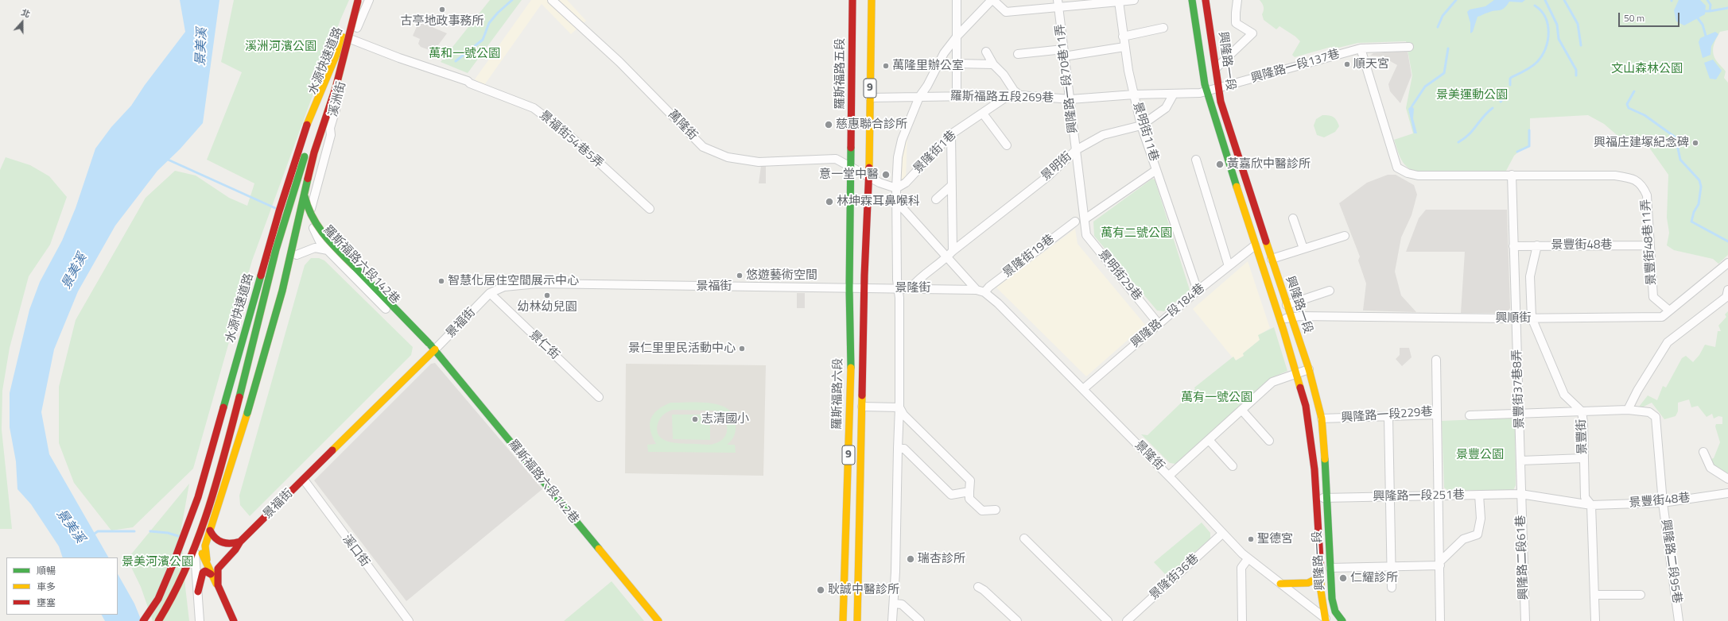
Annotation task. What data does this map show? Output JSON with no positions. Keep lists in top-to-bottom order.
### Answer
{
  "streets": {
    "main road": [
      "水源快速道路",
      "興隆路一段",
      "羅斯福路五段",
      "9",
      "羅斯福路六段142巷",
      "景福街",
      "羅斯福路六段"
    ],
    "street": [
      "興隆路一段137巷",
      "興隆路一段70巷11弄",
      "羅斯福路五段269巷",
      "溪洲街",
      "萬隆街",
      "景明街11巷",
      "景福街54巷5弄",
      "景隆街1巷",
      "景明街",
      "景豐街48巷11弄",
      "景豐街48巷",
      "景隆街19巷",
      "景明街29巷",
      "景隆街",
      "興隆路一段184巷",
      "興順街",
      "景仁街",
      "景豐街37巷8弄",
      "興隆路一段229巷",
      "景豐街",
      "興隆路一段251巷",
      "溪口街",
      "興隆路二段61巷",
      "興隆路二段95巷",
      "景隆街36巷"
    ]
  },
  "crossings": [
    ["興隆路一段", "興隆路一段137巷"],
    ["興隆路一段", "景隆街"],
    ["興隆路一段", "興隆路一段184巷"],
    ["興隆路一段", "興順街"],
    ["興隆路一段", "興隆路一段229巷"],
    ["興隆路一段", "興隆路一段251巷"],
    ["興隆路一段137巷", "景豐街48巷11弄"],
    ["羅斯福路五段", "萬隆街"],
    ["羅斯福路五段", "羅斯福路六段"],
    ["興隆路一段70巷11弄", "羅斯福路五段269巷"],
    ["興隆路一段70巷11弄", "景明街"],
    ["興隆路一段70巷11弄", "景明街29巷"],
    ["9", "羅斯福路五段269巷"],
    ["9", "羅斯福路六段"],
    ["羅斯福路五段269巷", "景明街11巷"],
    ["羅斯福路五段269巷", "景隆街1巷"],
    ["溪洲街", "景福街54巷5弄"],
    ["溪洲街", "羅斯福路六段142巷"],
    ["萬隆街", "羅斯福路六段"],
    ["景明街11巷", "景明街"],
    ["景明街11巷", "興隆路一段184巷"],
    ["景明街", "景明街29巷"],
    ["景明街", "景隆街"],
    ["景豐街48巷11弄", "景豐街48巷"],
    ["景豐街48巷11弄", "興順街"],
    ["景豐街48巷", "景豐街"],
    ["景豐街48巷", "興隆路一段251巷"],
    ["景豐街48巷", "興隆路二段95巷"],
    ["景隆街19巷", "景隆街"],
    ["羅斯福路六段142巷", "景福街"],
    ["景明街29巷", "興隆路一段184巷"],
    ["景福街", "景隆街"],
    ["景福街", "景仁街"],
    ["景福街", "羅斯福路六段"],
    ["景福街", "溪口街"],
    ["景隆街", "興隆路一段184巷"],
    ["景隆街", "羅斯福路六段"],
    ["景隆街", "景隆街36巷"],
    ["興順街", "景豐街37巷8弄"],
    ["興順街", "景豐街"],
    ["景豐街37巷8弄", "興隆路一段251巷"],
    ["景豐街37巷8弄", "興隆路二段61巷"],
    ["景豐街", "興隆路一段251巷"],
    ["興隆路一段251巷", "興隆路二段61巷"]
  ],
  "water": ["景美溪"],
  "parks": [
    "溪洲河濱公園",
    "萬和一號公園",
    "文山森林公園",
    "景美運動公園",
    "萬有二號公園",
    "萬有一號公園",
    "景豐公園",
    "景美河濱公園"
  ],
  "places": [
    "古亭地政事務所",
    "順天宮",
    "萬隆里辦公室",
    "慈惠聯合診所",
    "興福庄建塚紀念碑",
    "黃嘉欣中醫診所",
    "意一堂中醫",
    "林坤霖耳鼻喉科",
    "悠遊藝術空間",
    "智慧化居住空間展示中心",
    "幼林幼兒園",
    "景仁里里民活動中心",
    "志清國小",
    "聖德宮",
    "瑞杏診所",
    "仁耀診所",
    "耿誠中醫診所"
  ],
  "legend": ["順暢", "車多", "壅塞"],
  "scale_bar": "50 m",
  "north": "top"
}
